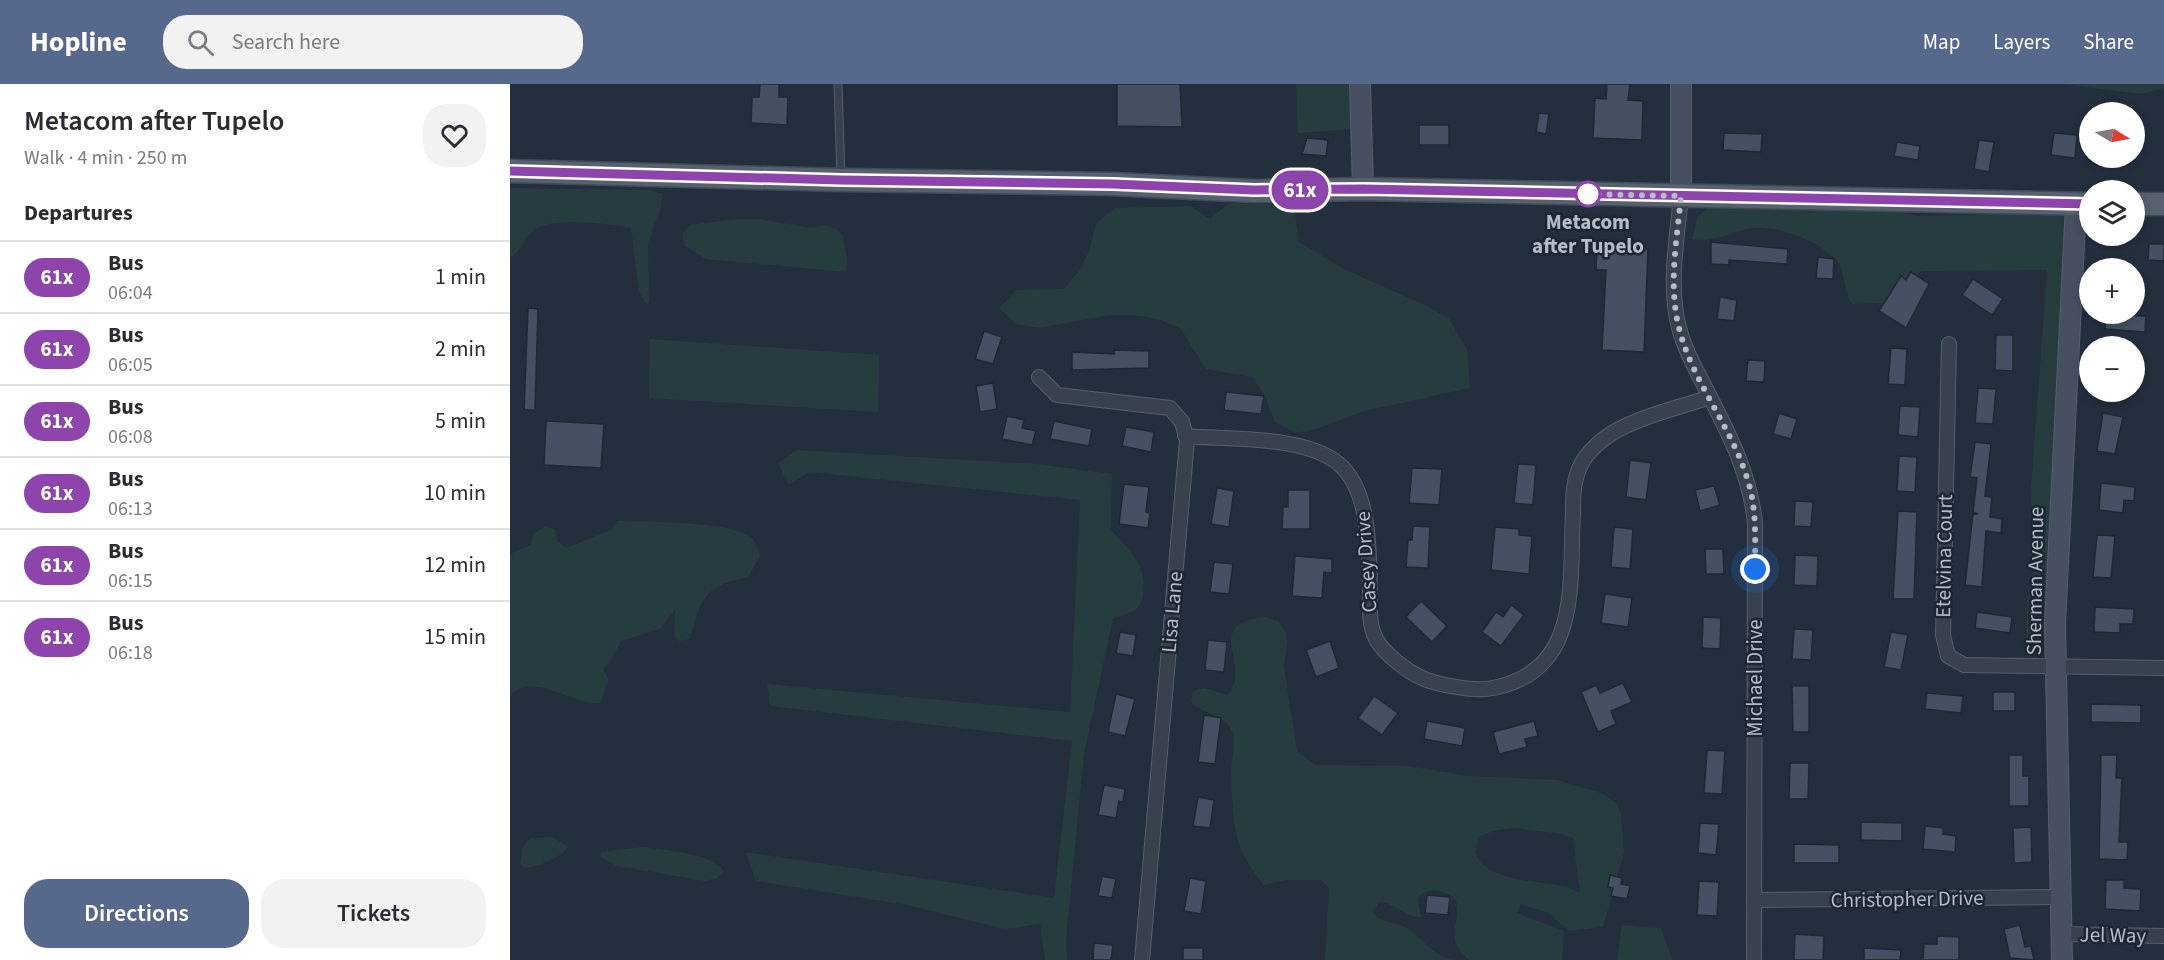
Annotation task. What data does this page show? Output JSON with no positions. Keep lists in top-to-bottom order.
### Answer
{
  "streets": {
    "street": [
      "Etelvina Court",
      "Casey Drive",
      "Sherman Avenue",
      "Lisa Lane",
      "Michael Drive",
      "Christopher Drive",
      "Jel Way"
    ]
  },
  "crossings": [
    ["Etelvina Court", "Sherman Avenue"],
    ["Casey Drive", "Lisa Lane"],
    ["Casey Drive", "Michael Drive"],
    ["Sherman Avenue", "Christopher Drive"],
    ["Sherman Avenue", "Jel Way"],
    ["Michael Drive", "Christopher Drive"]
  ],
  "places": ["Metacom after Tupelo"],
  "lines": ["bus line 61x"],
  "north": "right",
  "page": {
    "header": "Hopline",
    "search": "Search here",
    "nav": ["Map", "Layers", "Share"],
    "heading": [
      ["Metacom after Tupelo", "Walk · 4 min · 250 m"],
      "Departures"
    ],
    "on_map": "61x",
    "map_buttons": ["+", "−"],
    "list": [
      {
        "mark": "61x",
        "name": "Bus",
        "note": "06:04",
        "value": "1 min"
      },
      {
        "mark": "61x",
        "name": "Bus",
        "note": "06:05",
        "value": "2 min"
      },
      {
        "mark": "61x",
        "name": "Bus",
        "note": "06:08",
        "value": "5 min"
      },
      {
        "mark": "61x",
        "name": "Bus",
        "note": "06:13",
        "value": "10 min"
      },
      {
        "mark": "61x",
        "name": "Bus",
        "note": "06:15",
        "value": "12 min"
      },
      {
        "mark": "61x",
        "name": "Bus",
        "note": "06:18",
        "value": "15 min"
      }
    ],
    "buttons": ["Directions", "Tickets"]
  }
}
